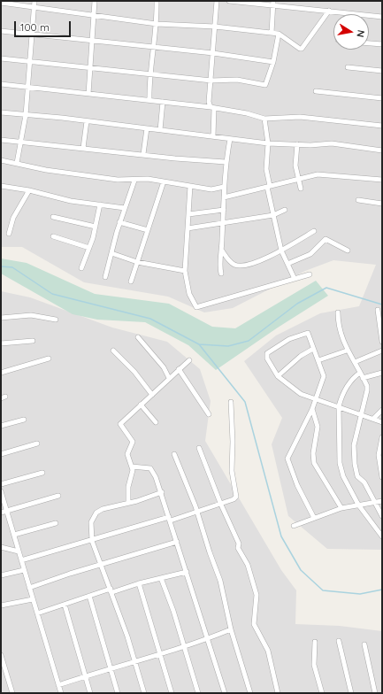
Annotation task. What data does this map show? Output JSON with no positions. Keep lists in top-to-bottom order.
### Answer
{
  "scale_bar": "100 m",
  "north": "right"
}
